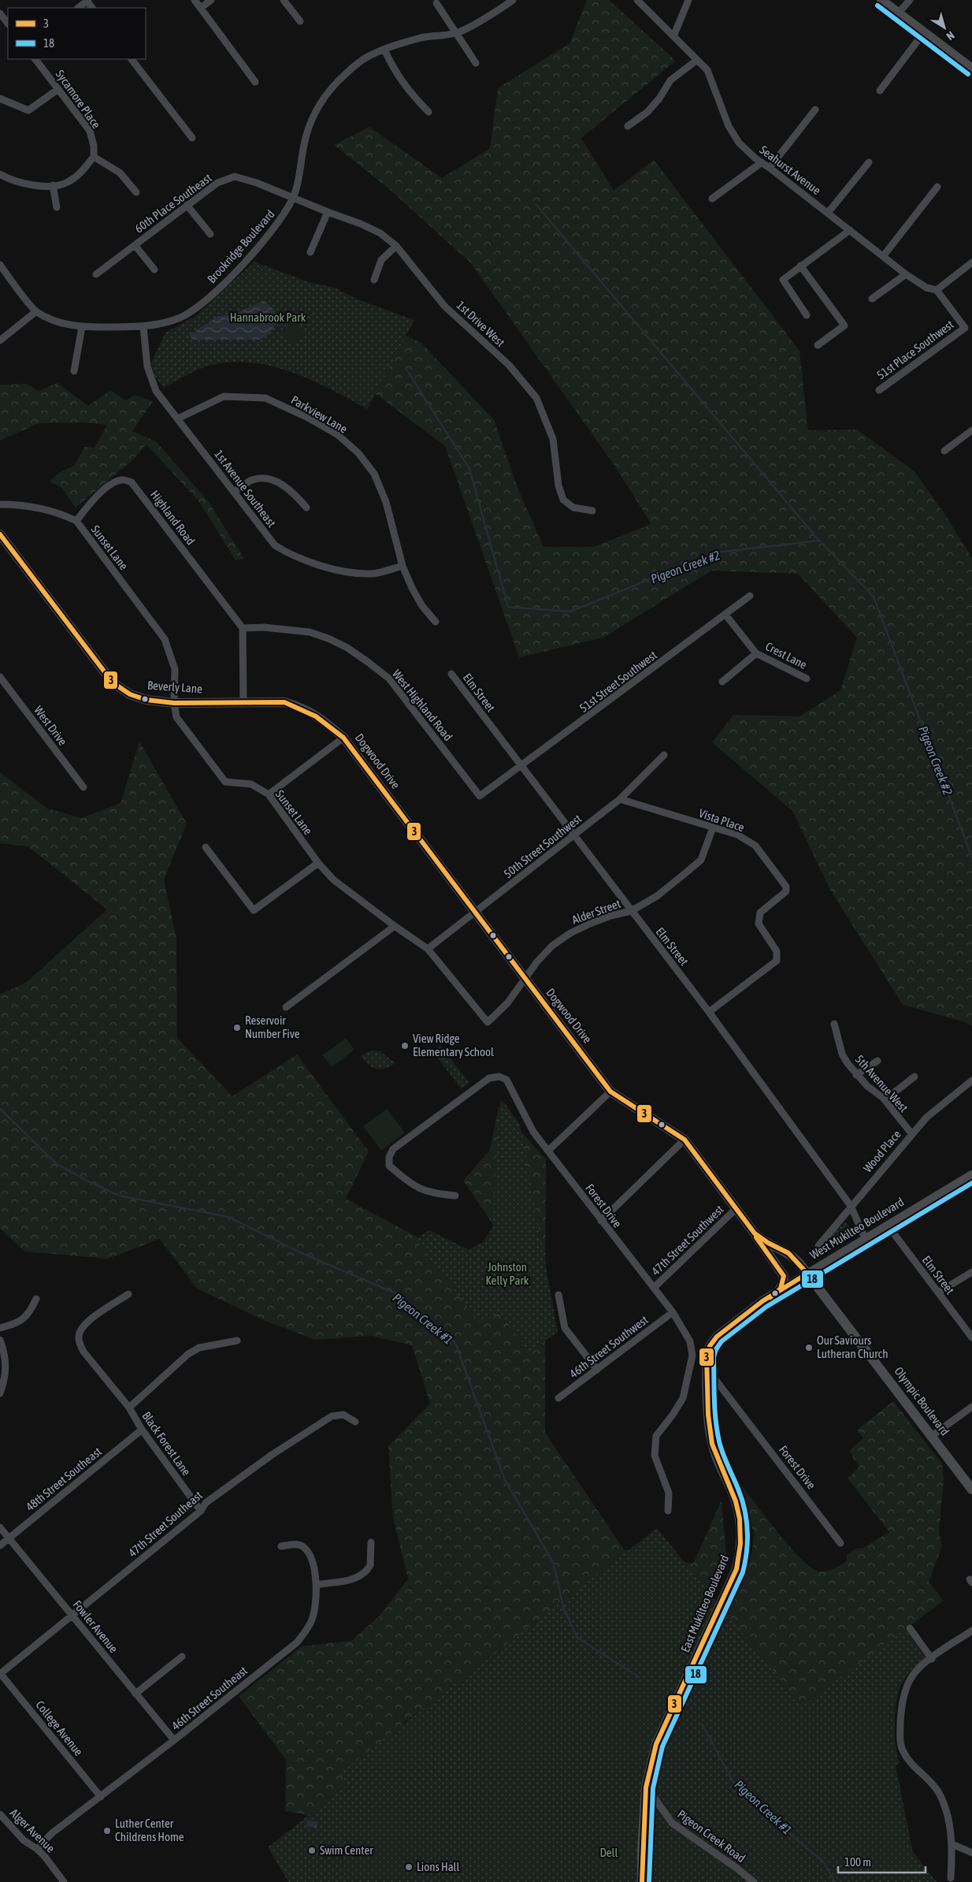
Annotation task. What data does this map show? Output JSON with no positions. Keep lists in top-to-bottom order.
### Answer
{
  "streets": {
    "street": [
      "Sycamore Place",
      "Seahurst Avenue",
      "60th Place Southeast",
      "Brookridge Boulevard",
      "1st Drive West",
      "51st Place Southwest",
      "Parkview Lane",
      "1st Avenue Southeast",
      "Highland Road",
      "Sunset Lane",
      "Crest Lane",
      "51st Street Southwest",
      "Beverly Lane",
      "Elm Street",
      "West Highland Road",
      "West Drive",
      "Dogwood Drive",
      "Vista Place",
      "50th Street Southwest",
      "Alder Street",
      "5th Avenue West",
      "Wood Place",
      "Forest Drive",
      "West Mukilteo Boulevard",
      "47th Street Southwest",
      "46th Street Southwest",
      "Olympic Boulevard",
      "Black Forest Lane",
      "48th Street Southeast",
      "47th Street Southeast",
      "East Mukilteo Boulevard",
      "Fowler Avenue",
      "46th Street Southeast",
      "College Avenue",
      "Alger Avenue",
      "Pigeon Creek Road"
    ]
  },
  "crossings": [
    ["Seahurst Avenue", "51st Place Southwest"],
    ["60th Place Southeast", "Brookridge Boulevard"],
    ["60th Place Southeast", "1st Drive West"],
    ["Brookridge Boulevard", "1st Drive West"],
    ["Brookridge Boulevard", "1st Avenue Southeast"],
    ["Parkview Lane", "1st Avenue Southeast"],
    ["Highland Road", "Sunset Lane"],
    ["Highland Road", "West Highland Road"],
    ["Sunset Lane", "Beverly Lane"],
    ["Sunset Lane", "50th Street Southwest"],
    ["Sunset Lane", "Alder Street"],
    ["Crest Lane", "51st Street Southwest"],
    ["51st Street Southwest", "Elm Street"],
    ["51st Street Southwest", "West Highland Road"],
    ["Beverly Lane", "Dogwood Drive"],
    ["Elm Street", "Vista Place"],
    ["Elm Street", "50th Street Southwest"],
    ["Elm Street", "Alder Street"],
    ["Elm Street", "Wood Place"],
    ["Elm Street", "West Mukilteo Boulevard"],
    ["Dogwood Drive", "50th Street Southwest"],
    ["Dogwood Drive", "Alder Street"],
    ["Dogwood Drive", "West Mukilteo Boulevard"],
    ["Dogwood Drive", "47th Street Southwest"],
    ["Dogwood Drive", "Olympic Boulevard"],
    ["Vista Place", "50th Street Southwest"],
    ["Vista Place", "Alder Street"],
    ["5th Avenue West", "Wood Place"],
    ["Forest Drive", "West Mukilteo Boulevard"],
    ["Forest Drive", "47th Street Southwest"],
    ["Forest Drive", "46th Street Southwest"],
    ["West Mukilteo Boulevard", "Olympic Boulevard"],
    ["West Mukilteo Boulevard", "East Mukilteo Boulevard"],
    ["Black Forest Lane", "48th Street Southeast"],
    ["Black Forest Lane", "47th Street Southeast"],
    ["48th Street Southeast", "Fowler Avenue"],
    ["47th Street Southeast", "Fowler Avenue"],
    ["47th Street Southeast", "College Avenue"],
    ["East Mukilteo Boulevard", "Pigeon Creek Road"],
    ["Fowler Avenue", "46th Street Southeast"],
    ["46th Street Southeast", "College Avenue"],
    ["46th Street Southeast", "Alger Avenue"]
  ],
  "water": ["Pigeon Creek #2", "Pigeon Creek #1"],
  "parks": ["Hannabrook Park", "Johnston Kelly Park", "Dell"],
  "places": [
    "Reservoir Number Five",
    "View Ridge Elementary School",
    "Our Saviours Lutheran Church",
    "Luther Center Childrens Home",
    "Swim Center",
    "Lions Hall"
  ],
  "lines": ["transit line 18", "transit line 3"],
  "legend": ["3", "18"],
  "scale_bar": "100 m",
  "north": "bottom right"
}
